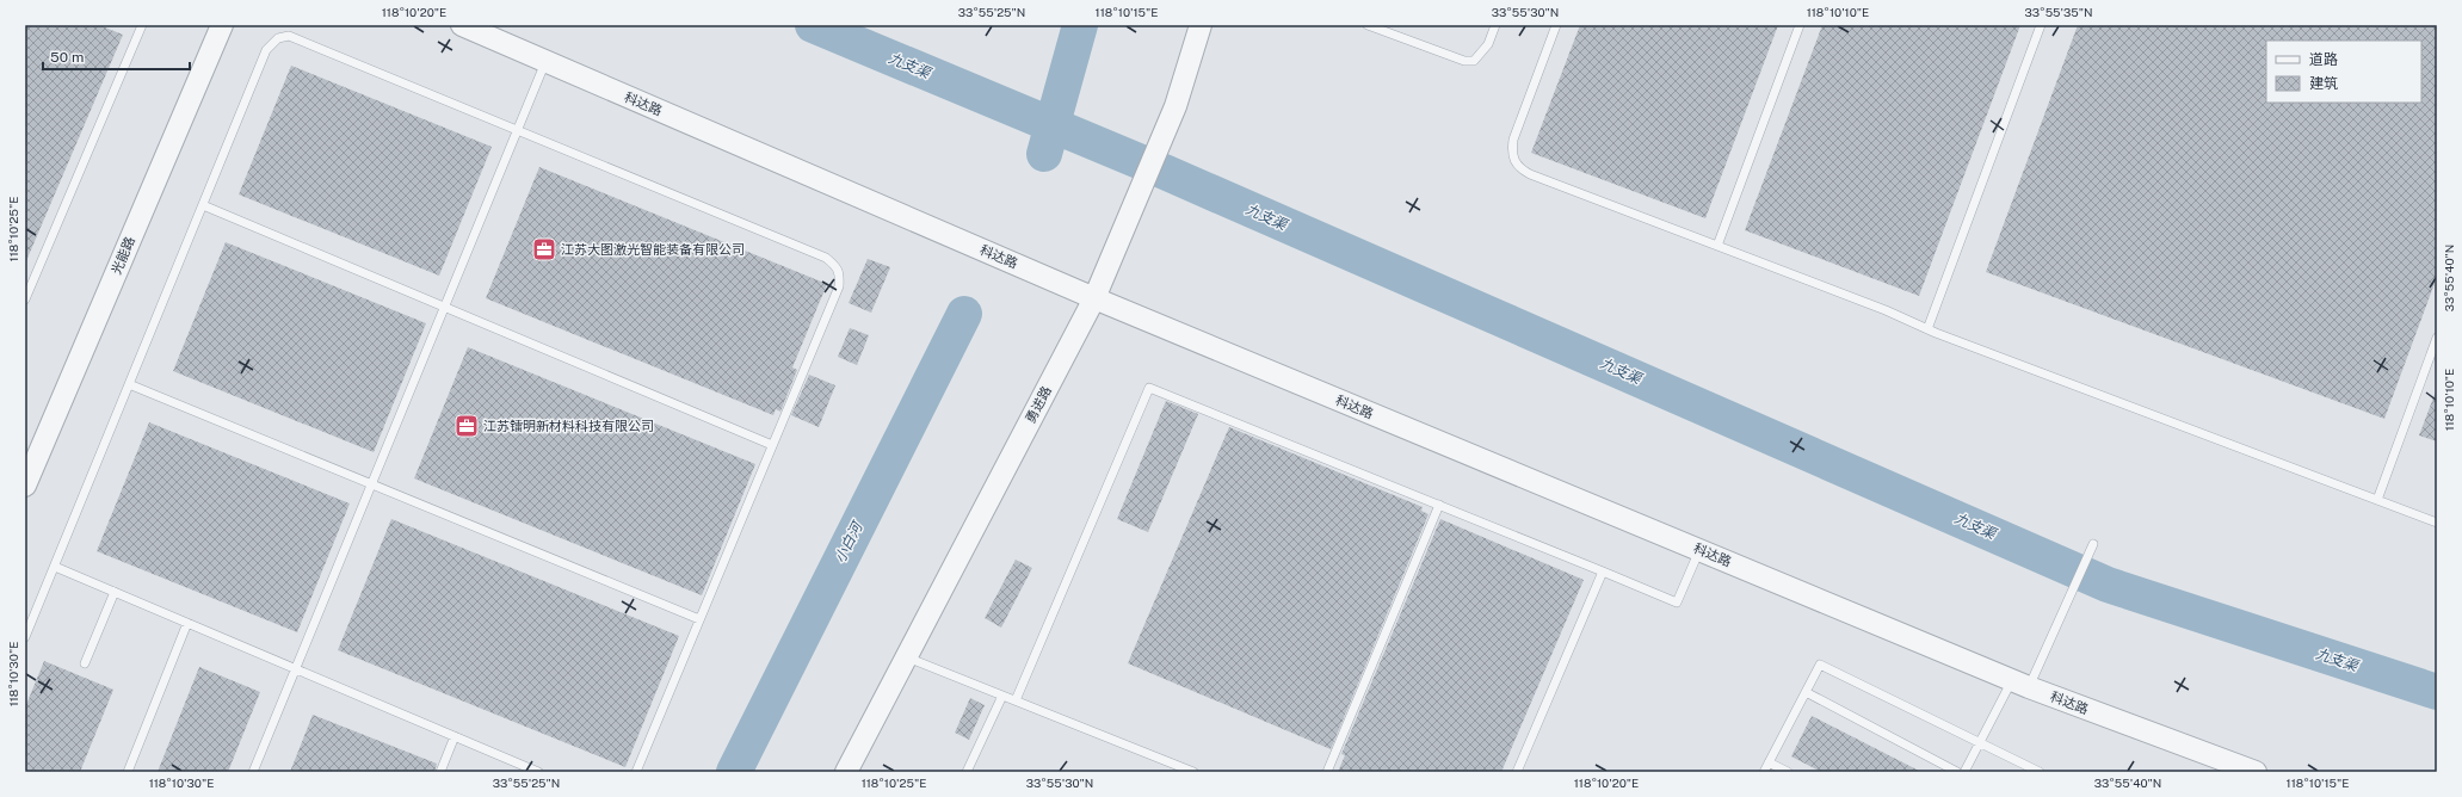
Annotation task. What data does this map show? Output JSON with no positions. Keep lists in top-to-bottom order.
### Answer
{
  "streets": {
    "street": ["科达路", "光能路", "勇进路"]
  },
  "crossings": [
    ["科达路", "勇进路"]
  ],
  "water": ["九支渠", "小白河"],
  "places": {
    "office": ["江苏大图激光智能装备有限公司", "江苏镭明新材料科技有限公司"]
  },
  "legend": ["道路", "建筑"],
  "scale_bar": "50 m",
  "coordinates": [
    "118°10'20\"E",
    "33°55'25\"N",
    "118°10'15\"E",
    "33°55'30\"N",
    "118°10'10\"E",
    "33°55'35\"N",
    "118°10'25\"E",
    "33°55'40\"N",
    "118°10'30\"E"
  ]
}
